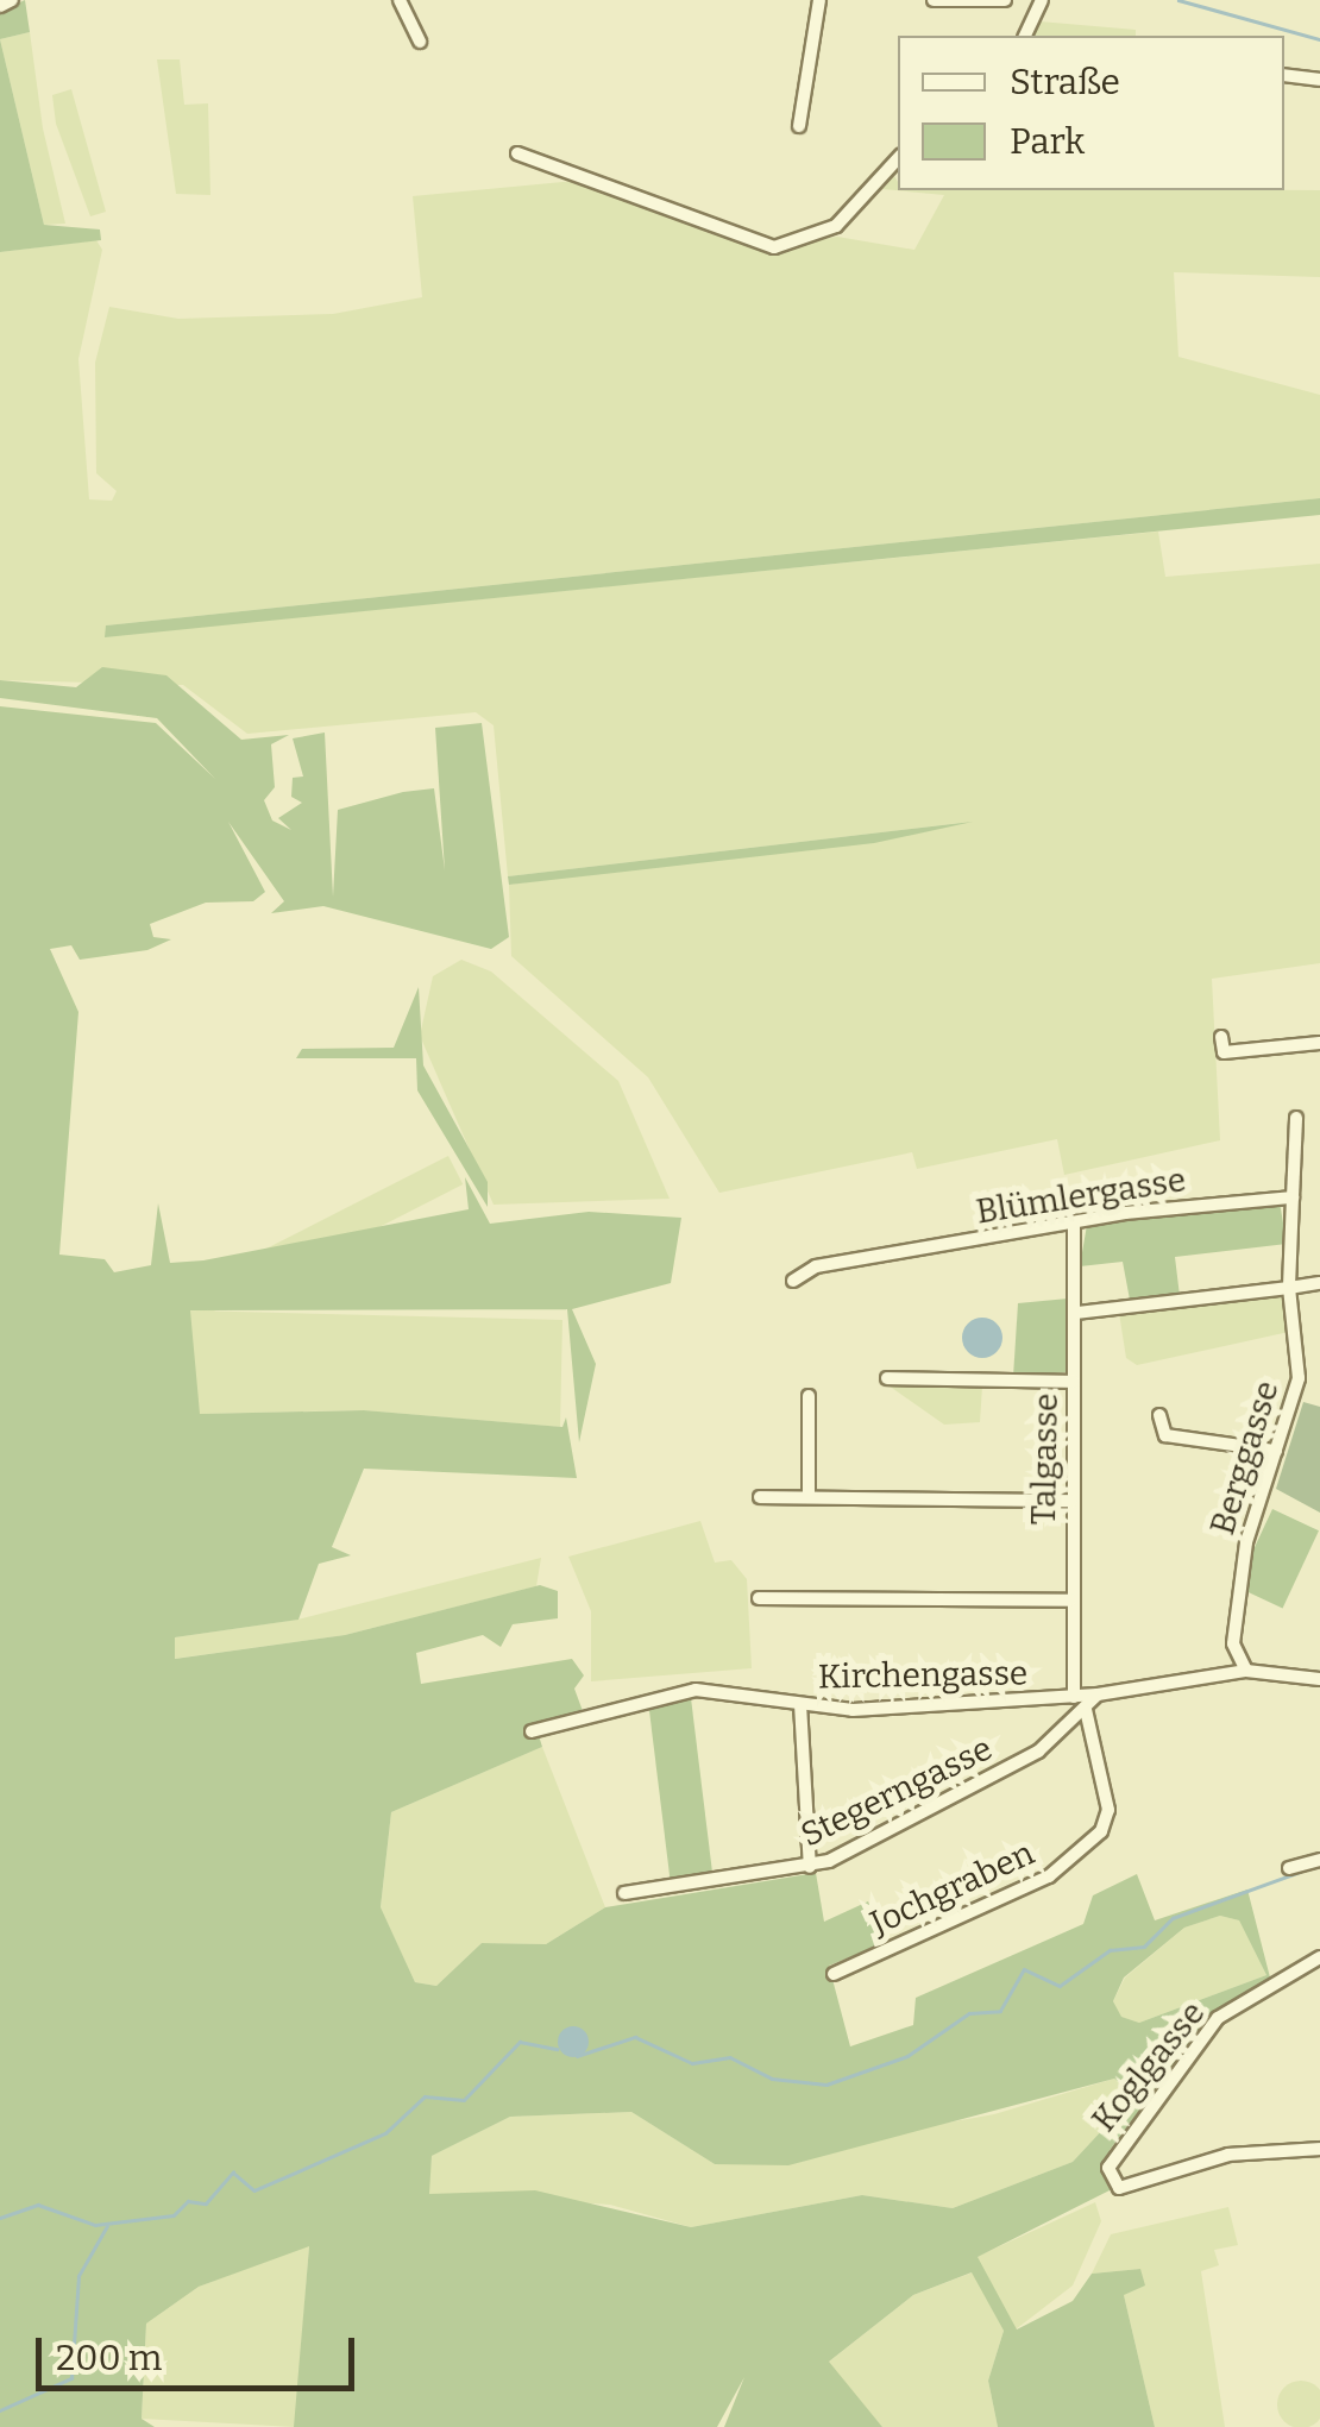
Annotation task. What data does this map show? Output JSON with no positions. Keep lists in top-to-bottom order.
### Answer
{
  "streets": {
    "street": [
      "Blümlergasse",
      "Berggasse",
      "Talgasse",
      "Kirchengasse",
      "Stegerngasse",
      "Jochgraben",
      "Koglgasse"
    ]
  },
  "crossings": [
    ["Blümlergasse", "Talgasse"],
    ["Berggasse", "Kirchengasse"],
    ["Talgasse", "Kirchengasse"],
    ["Kirchengasse", "Stegerngasse"],
    ["Stegerngasse", "Jochgraben"]
  ],
  "legend": ["Straße", "Park"],
  "scale_bar": "200 m"
}
